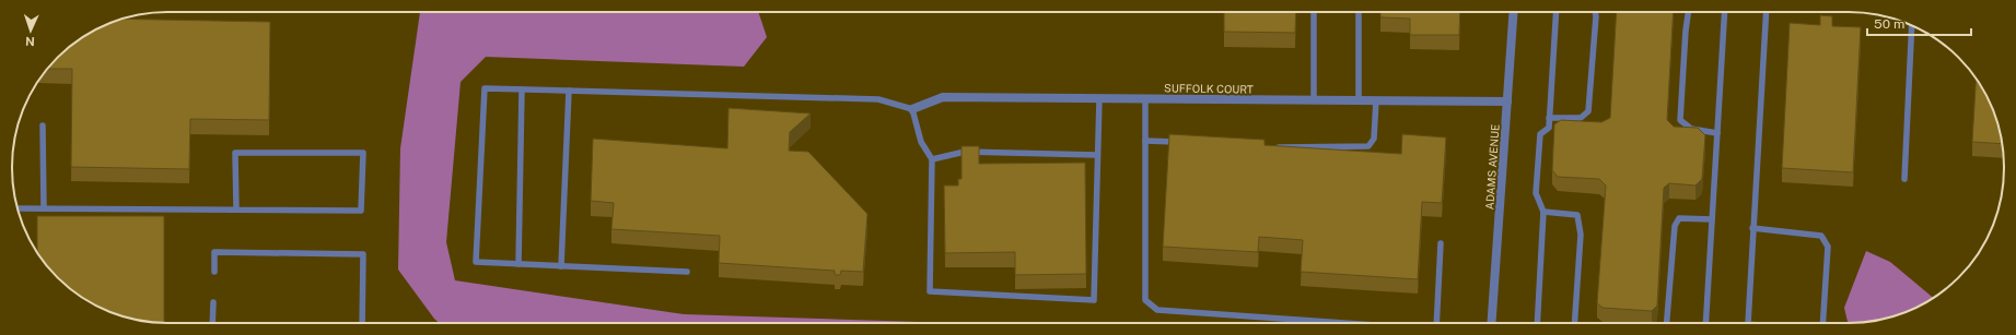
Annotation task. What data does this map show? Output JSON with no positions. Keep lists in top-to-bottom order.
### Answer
{
  "streets": {
    "street": ["SUFFOLK COURT", "ADAMS AVENUE"]
  },
  "crossings": [
    ["SUFFOLK COURT", "ADAMS AVENUE"]
  ],
  "scale_bar": "50 m",
  "north": "bottom"
}
